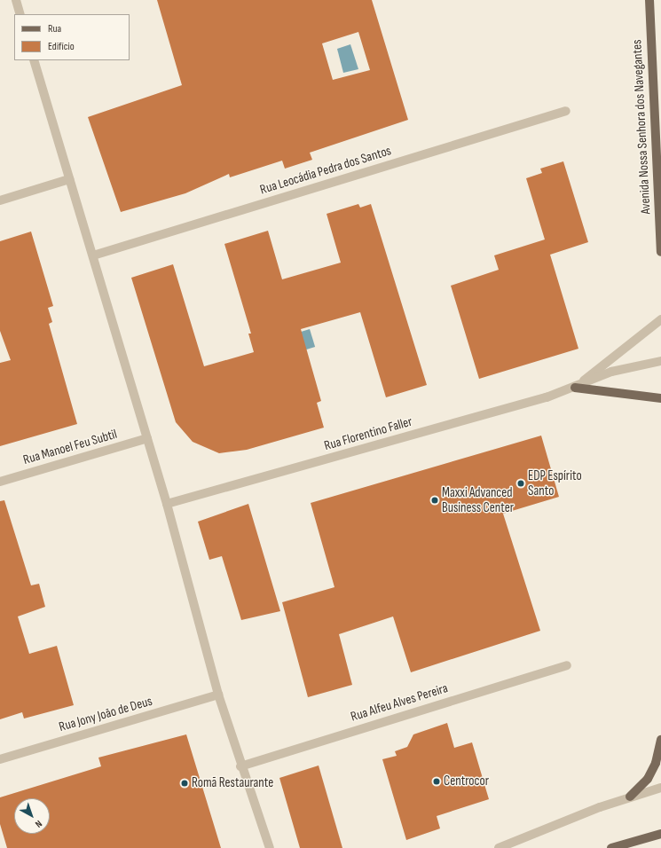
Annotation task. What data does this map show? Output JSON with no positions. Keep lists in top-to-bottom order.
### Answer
{
  "streets": {
    "main road": ["Avenida Nossa Senhora dos Navegantes"],
    "street": [
      "Rua Leocádia Pedra dos Santos",
      "Rua Florentino Faller",
      "Rua Manoel Feu Subtil",
      "Rua Alfeu Alves Pereira",
      "Rua Jony João de Deus"
    ]
  },
  "places": [
    "EDP Espírito Santo",
    "Maxxi Advanced Business Center",
    "Centrocor",
    "Romã Restaurante"
  ],
  "legend": ["Rua", "Edifício"],
  "north": "bottom right"
}
